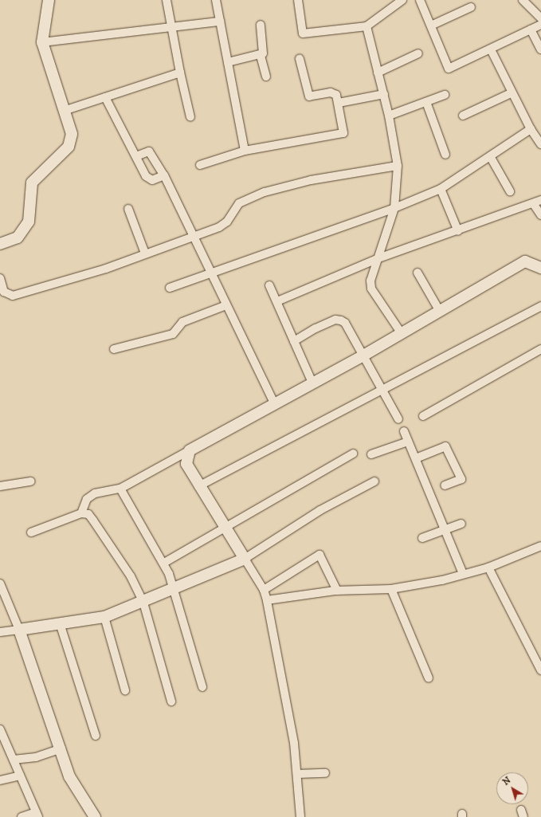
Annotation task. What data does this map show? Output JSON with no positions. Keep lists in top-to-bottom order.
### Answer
{
  "north": "top left"
}
